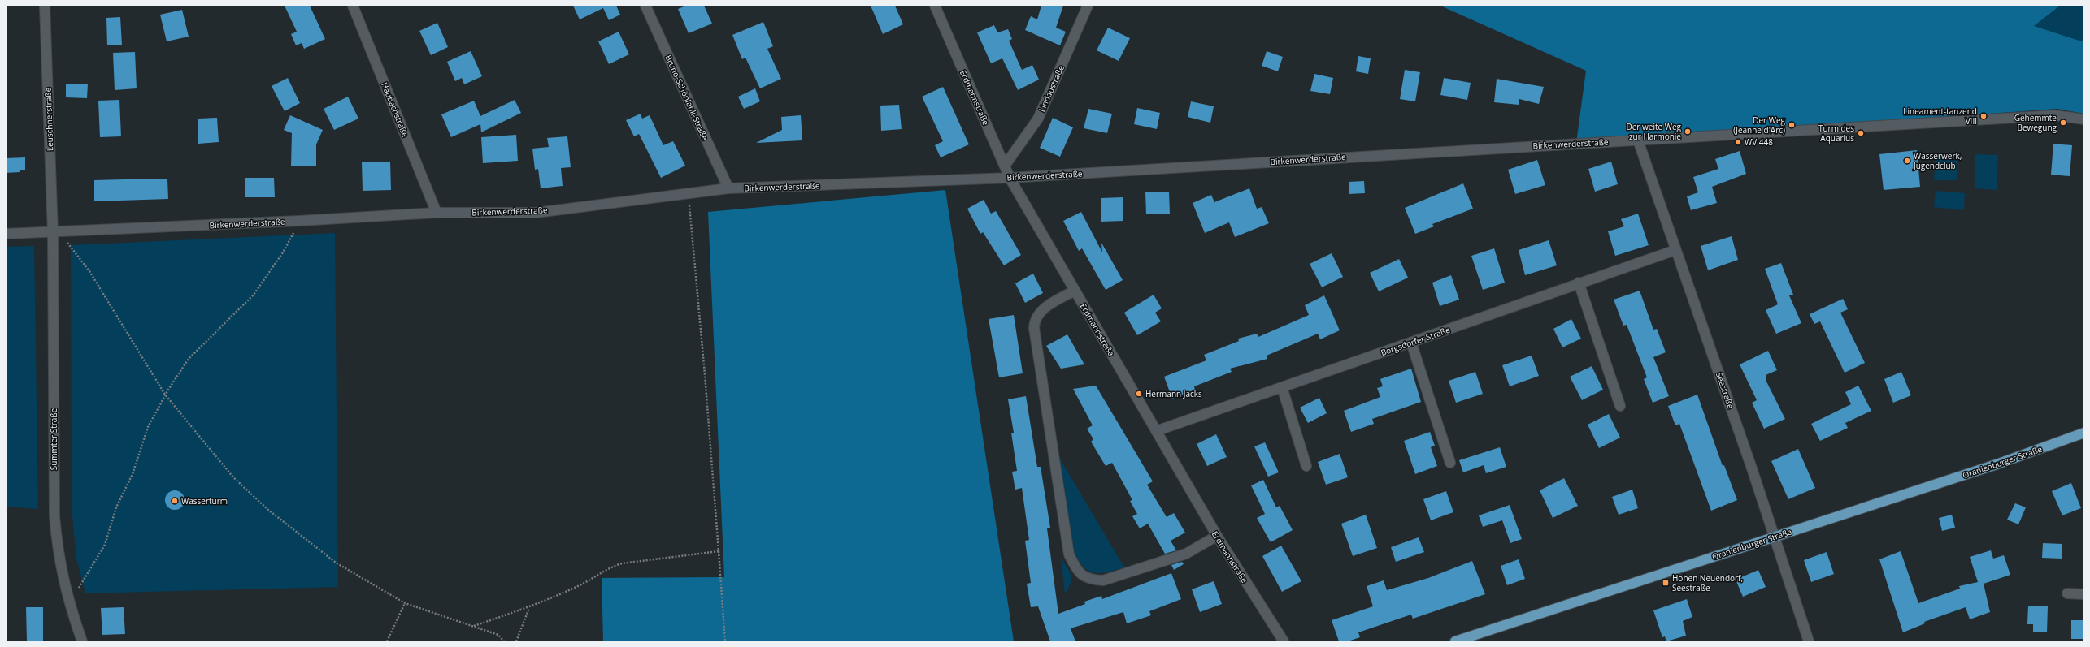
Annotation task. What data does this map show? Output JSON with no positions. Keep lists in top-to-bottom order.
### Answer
{
  "streets": {
    "main road": ["Oranienburger Straße"],
    "street": [
      "Lindaustraße",
      "Bruno-Schönlank-Straße",
      "Erdmannstraße",
      "Haubachstraße",
      "Leuschnerstraße",
      "Birkenwerderstraße",
      "Borgsdorfer Straße",
      "Seestraße",
      "Summter Straße"
    ]
  },
  "crossings": [
    ["Lindaustraße", "Erdmannstraße"],
    ["Bruno-Schönlank-Straße", "Birkenwerderstraße"],
    ["Erdmannstraße", "Birkenwerderstraße"],
    ["Erdmannstraße", "Borgsdorfer Straße"],
    ["Haubachstraße", "Birkenwerderstraße"],
    ["Leuschnerstraße", "Birkenwerderstraße"],
    ["Leuschnerstraße", "Summter Straße"],
    ["Birkenwerderstraße", "Seestraße"],
    ["Birkenwerderstraße", "Summter Straße"],
    ["Borgsdorfer Straße", "Seestraße"],
    ["Seestraße", "Oranienburger Straße"]
  ],
  "places": {
    "other": [
      "Lineament-tanzend VIII",
      "Gehemmte Bewegung",
      "Der Weg (Jeanne d'Arc)",
      "Der weite Weg zur Harmonie",
      "Turm des Aquarius",
      "WV 448",
      "Wasserwerk, Jugendclub",
      "Hermann Jacks",
      "Wasserturm"
    ],
    "transit": ["Hohen Neuendorf, Seestraße"]
  }
}
